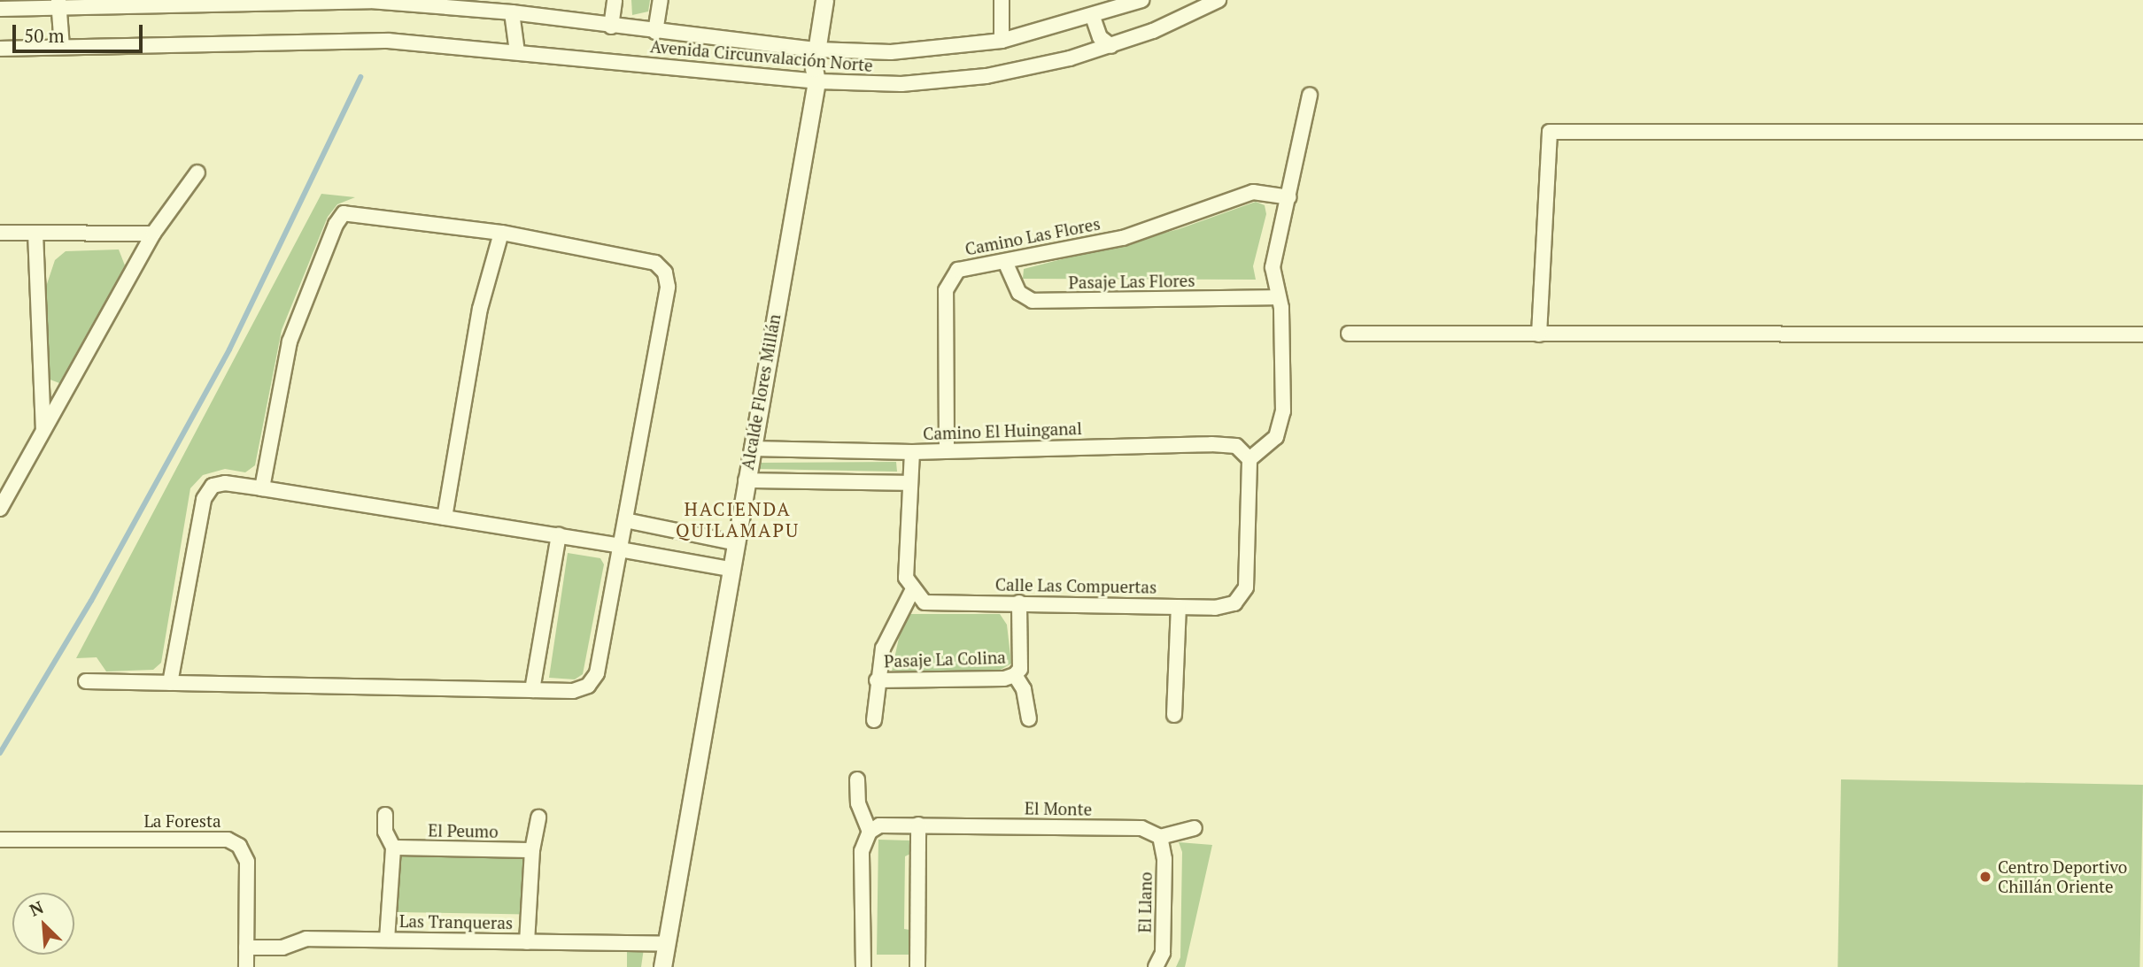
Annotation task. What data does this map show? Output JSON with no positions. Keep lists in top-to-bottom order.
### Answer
{
  "streets": {
    "street": [
      "Avenida Circunvalación Norte",
      "Camino Las Flores",
      "Pasaje Las Flores",
      "Alcalde Flores Millán",
      "Camino El Huinganal",
      "Calle Las Compuertas",
      "Pasaje La Colina",
      "El Monte",
      "La Foresta",
      "El Peumo",
      "El Llano",
      "Las Tranqueras"
    ]
  },
  "crossings": [
    ["Avenida Circunvalación Norte", "Alcalde Flores Millán"],
    ["Camino Las Flores", "Pasaje Las Flores"],
    ["Camino Las Flores", "Camino El Huinganal"],
    ["Alcalde Flores Millán", "Camino El Huinganal"],
    ["Alcalde Flores Millán", "Las Tranqueras"],
    ["Camino El Huinganal", "Calle Las Compuertas"],
    ["Calle Las Compuertas", "Pasaje La Colina"],
    ["El Monte", "El Llano"],
    ["La Foresta", "Las Tranqueras"]
  ],
  "districts": ["HACIENDA QUILAMAPU"],
  "places": ["Centro Deportivo Chillán Oriente"],
  "scale_bar": "50 m",
  "north": "top left"
}
